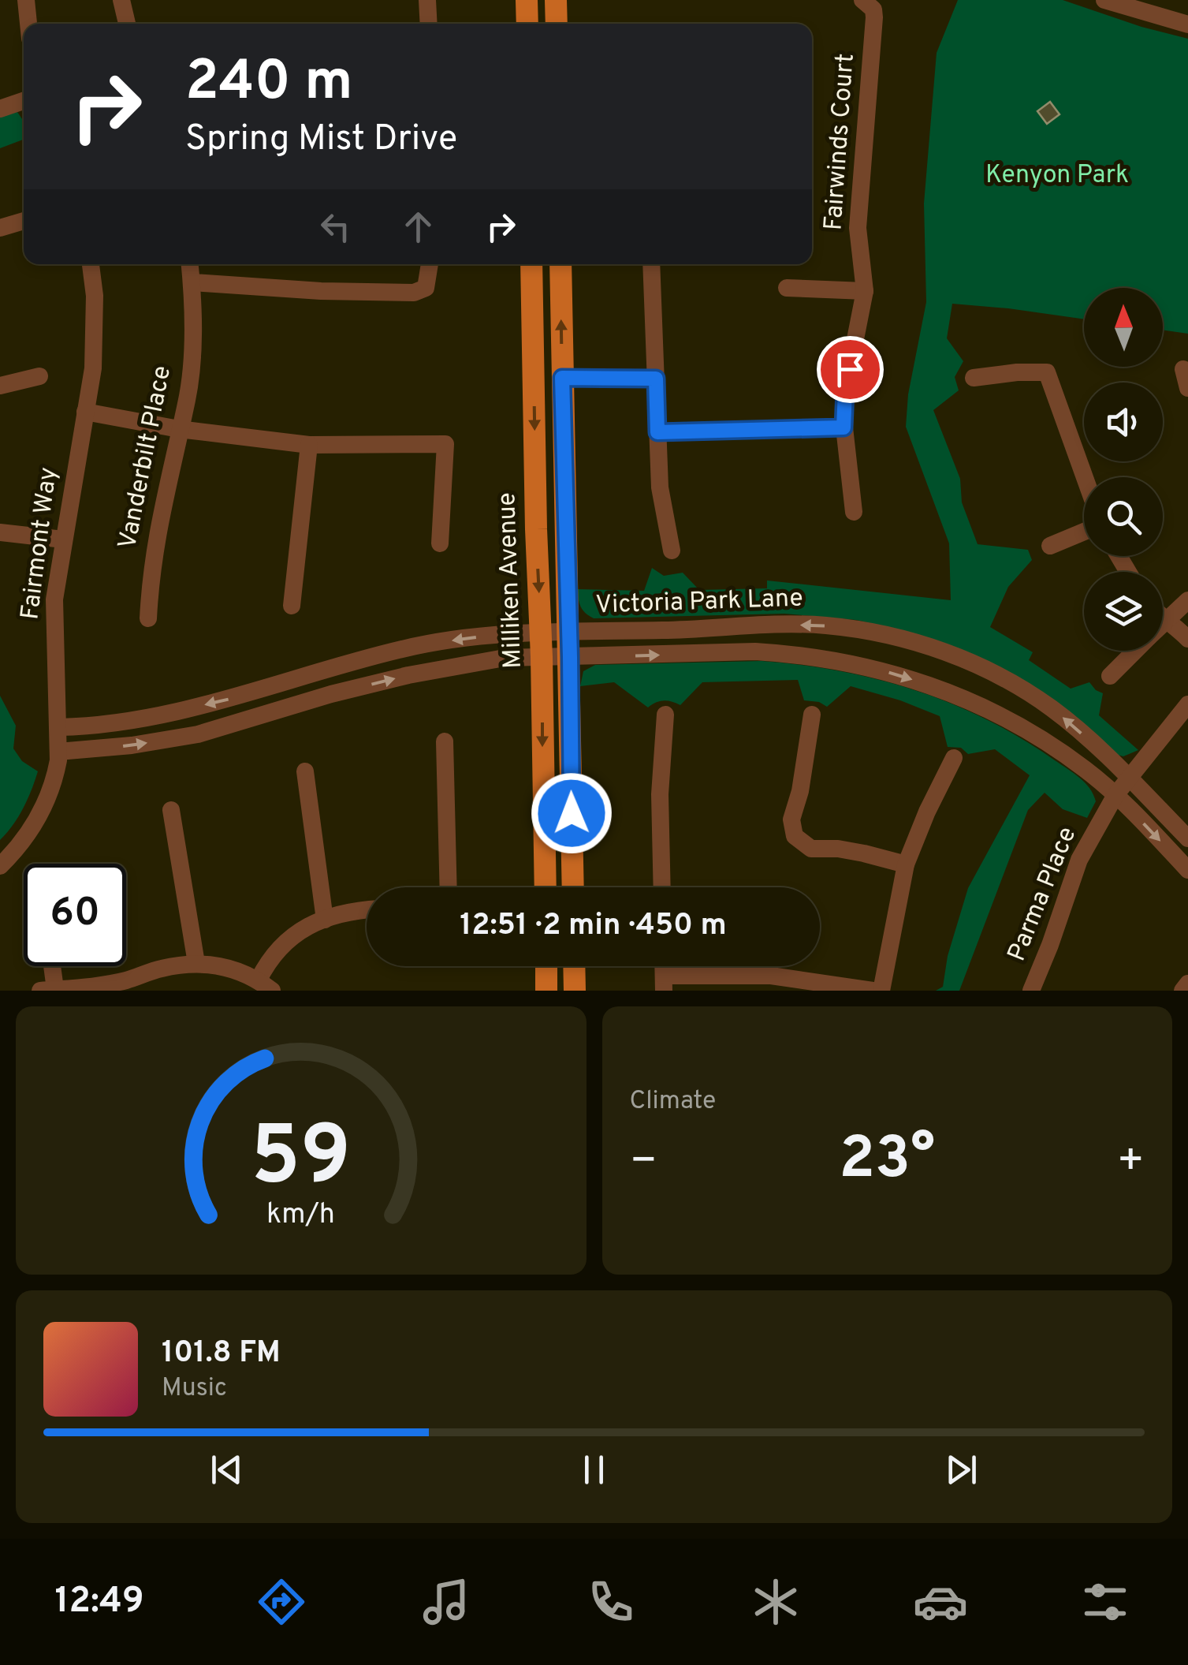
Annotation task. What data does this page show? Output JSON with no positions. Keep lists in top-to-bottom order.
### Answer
{
  "streets": {
    "main road": ["Milliken Avenue"],
    "street": [
      "Fairwinds Court",
      "Vanderbilt Place",
      "Fairmont Way",
      "Victoria Park Lane",
      "Parma Place"
    ]
  },
  "crossings": [
    ["Fairmont Way", "Victoria Park Lane"],
    ["Milliken Avenue", "Victoria Park Lane"],
    ["Victoria Park Lane", "Parma Place"]
  ],
  "parks": ["Kenyon Park"],
  "north": "top",
  "page": {
    "turn": ["240 m", "Spring Mist Drive"],
    "limit": "60",
    "trip": "12:51 · 2 min · 450 m",
    "tile": "Climate",
    "heat": ["−", "23°", "+"],
    "song": ["101.8 FM", "Music"],
    "tabs": "12:49",
    "gauge": ["59", "km/h"]
  }
}
